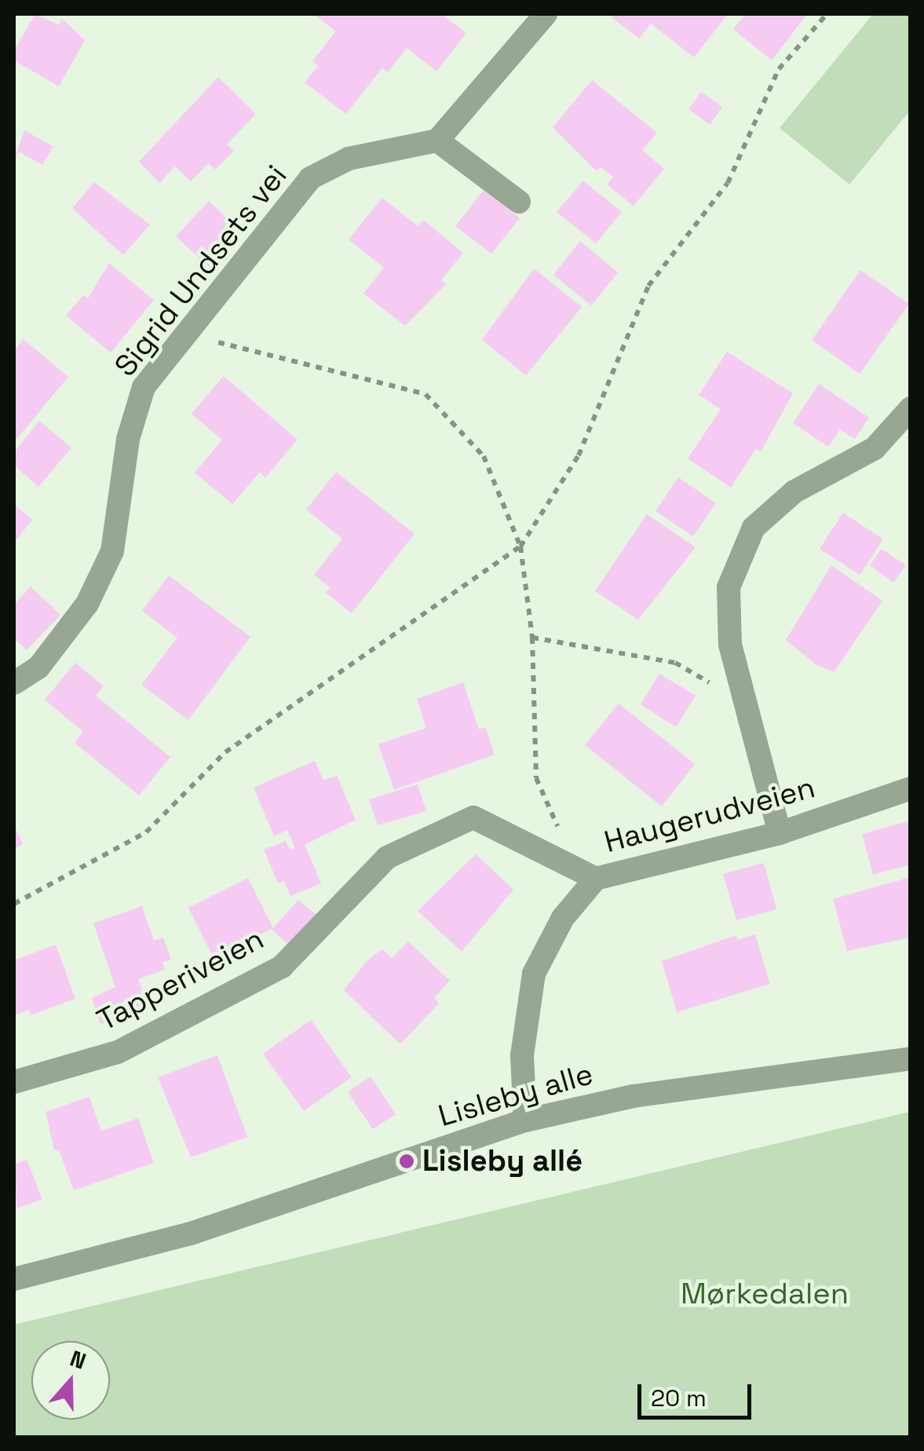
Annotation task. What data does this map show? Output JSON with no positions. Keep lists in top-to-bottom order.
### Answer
{
  "streets": {
    "street": [
      "Sigrid Undsets vei",
      "Haugerudveien",
      "Tapperiveien",
      "Lisleby alle"
    ]
  },
  "crossings": [
    ["Haugerudveien", "Tapperiveien"],
    ["Haugerudveien", "Lisleby alle"]
  ],
  "parks": ["Mørkedalen"],
  "places": ["Lisleby allé"],
  "scale_bar": "20 m",
  "north": "top"
}
